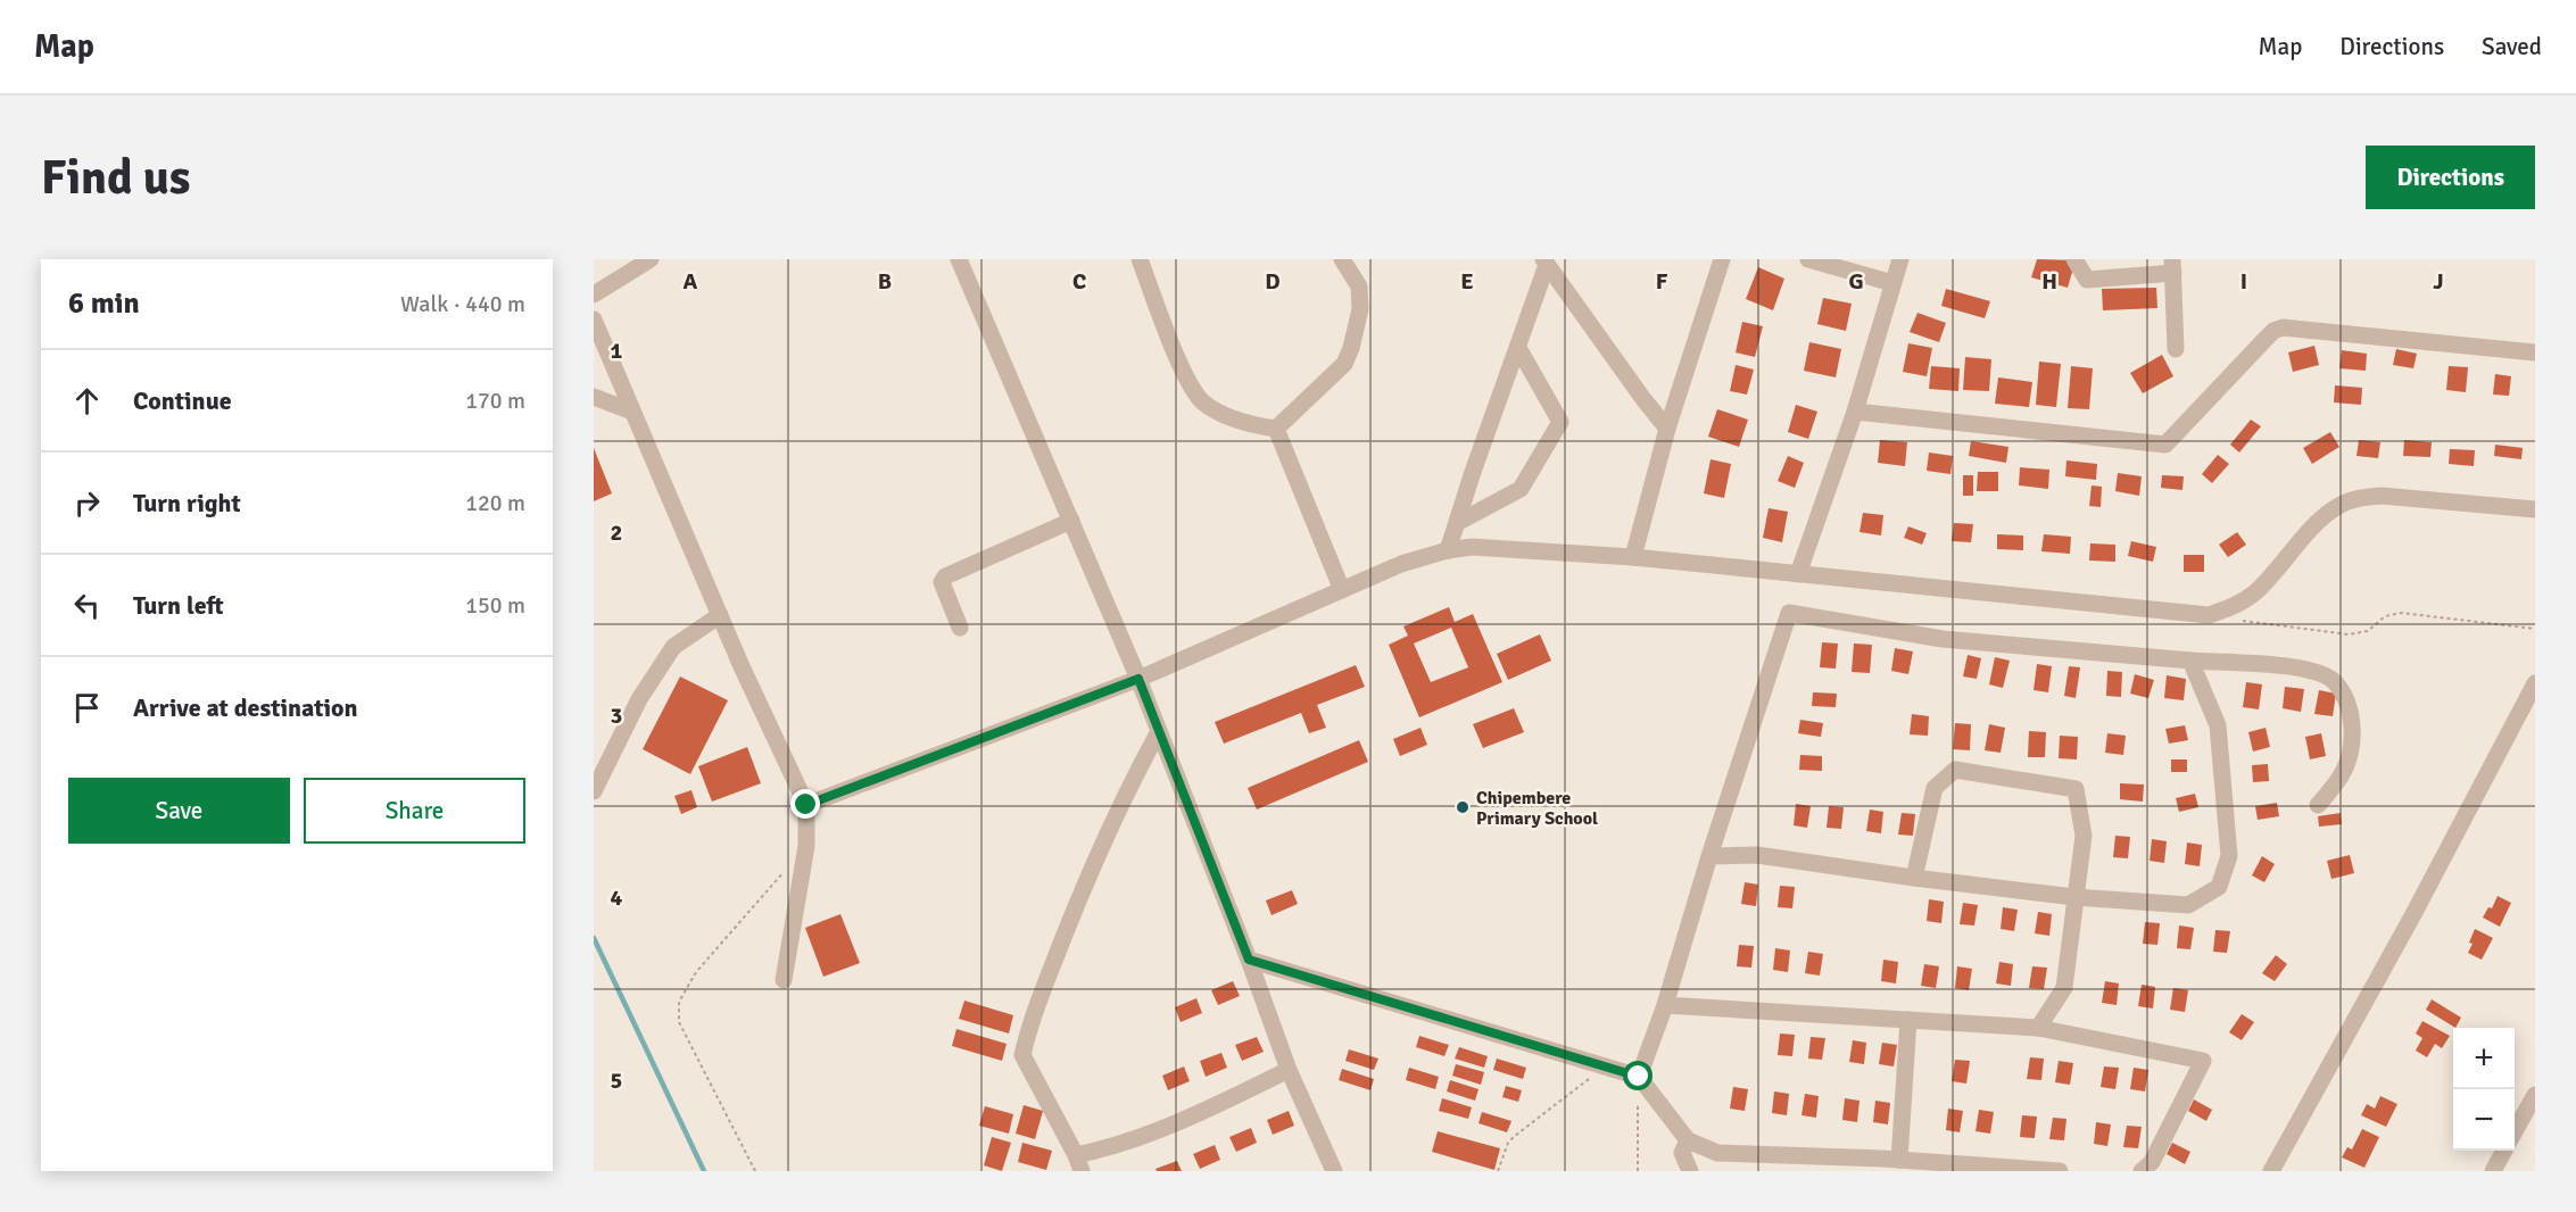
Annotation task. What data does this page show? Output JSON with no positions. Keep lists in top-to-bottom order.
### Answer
{
  "places": ["Chipembere Primary School"],
  "page": {
    "header": "Map",
    "nav": ["Map", "Directions", "Saved"],
    "buttons": [
      "Directions",
      ["Save", "Share"]
    ],
    "title": "Find us",
    "heading": ["6 min", "Walk · 440 m"],
    "list": [
      ["Continue", "170 m"],
      ["Turn right", "120 m"],
      ["Turn left", "150 m"],
      "Arrive at destination"
    ],
    "map_buttons": ["+", "−"]
  },
  "grid": {
    "columns": [
      "A",
      "B",
      "C",
      "D",
      "E",
      "F",
      "G",
      "H",
      "I",
      "J"
    ],
    "rows": [
      "1",
      "2",
      "3",
      "4",
      "5"
    ]
  }
}
